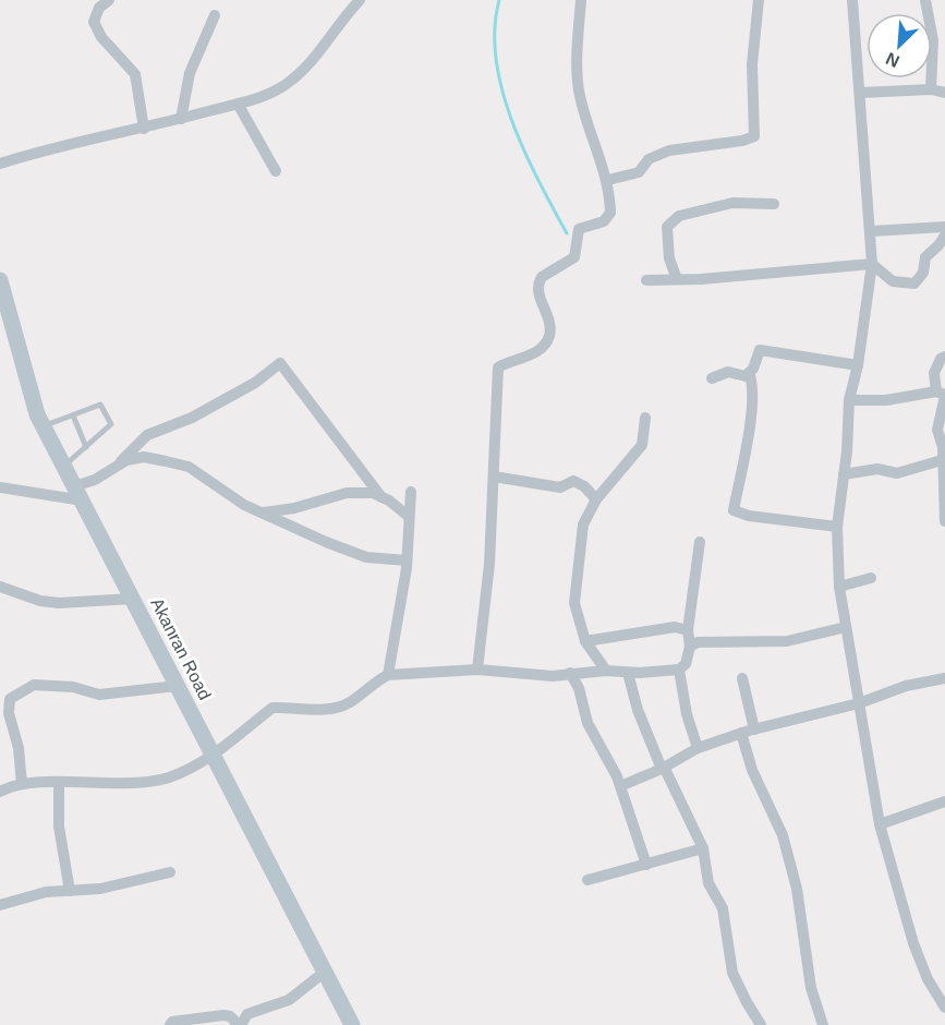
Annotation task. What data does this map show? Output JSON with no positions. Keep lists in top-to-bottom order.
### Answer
{
  "streets": {
    "main road": ["Akanran Road"]
  },
  "north": "bottom left"
}
